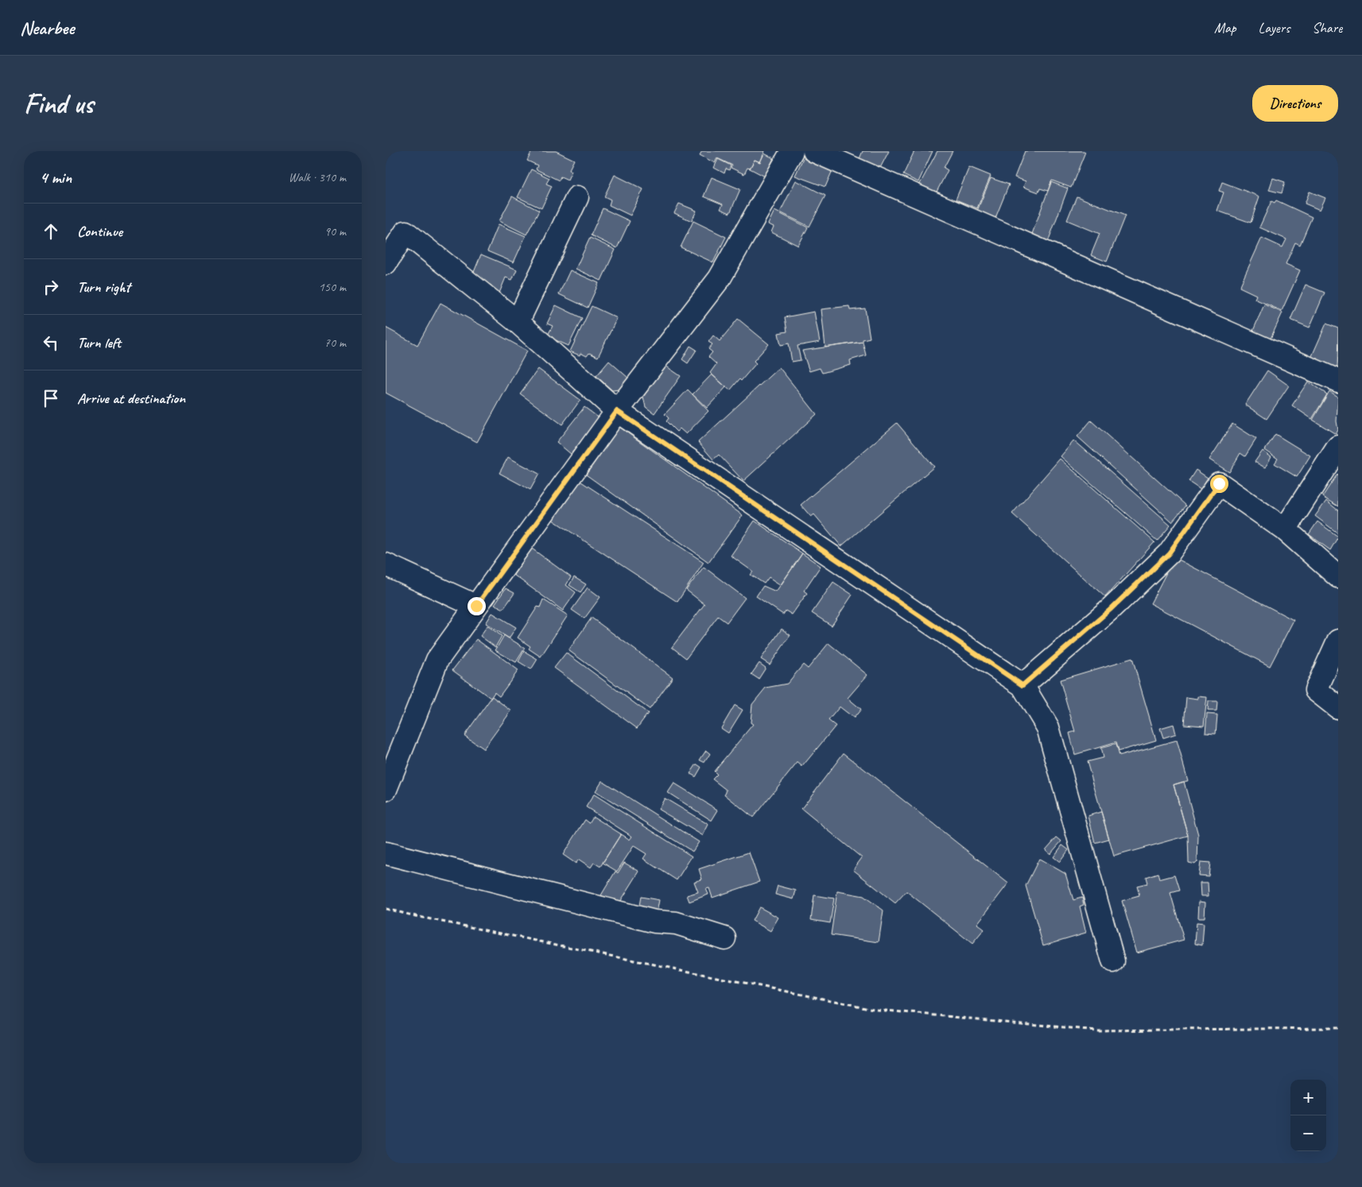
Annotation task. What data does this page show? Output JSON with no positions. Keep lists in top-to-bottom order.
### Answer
{
  "page": {
    "header": "Nearbee",
    "nav": ["Map", "Layers", "Share"],
    "buttons": "Directions",
    "title": "Find us",
    "heading": ["4 min", "Walk · 310 m"],
    "list": [
      ["Continue", "90 m"],
      ["Turn right", "150 m"],
      ["Turn left", "70 m"],
      "Arrive at destination"
    ],
    "map_buttons": ["+", "−"]
  }
}
